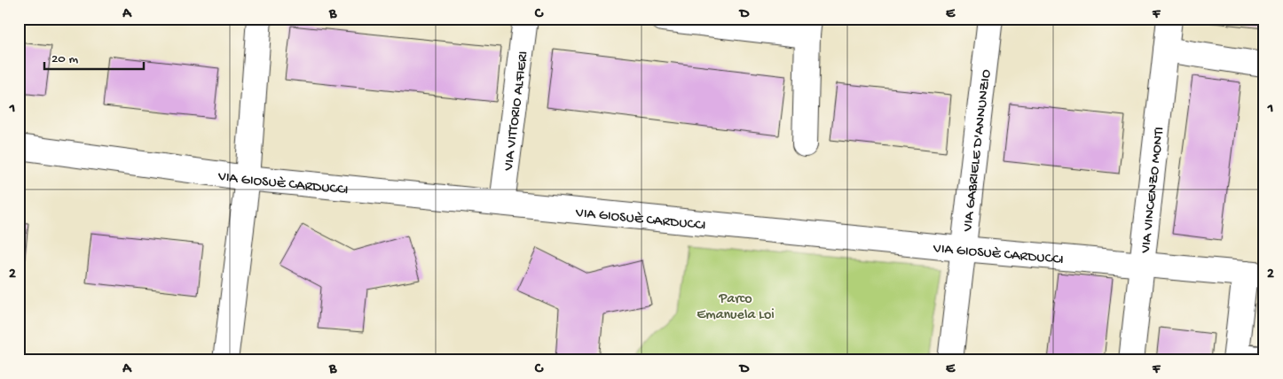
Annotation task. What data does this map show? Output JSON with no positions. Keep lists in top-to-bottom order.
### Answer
{
  "streets": {
    "street": [
      "VIA VITTORIO ALFIERI",
      "VIA GABRIELE D'ANNUNZIO",
      "VIA GIOSUÈ CARDUCCI",
      "VIA VINCENZO MONTI"
    ]
  },
  "crossings": [
    ["VIA VITTORIO ALFIERI", "VIA GIOSUÈ CARDUCCI"],
    ["VIA GABRIELE D'ANNUNZIO", "VIA GIOSUÈ CARDUCCI"],
    ["VIA GIOSUÈ CARDUCCI", "VIA VINCENZO MONTI"]
  ],
  "parks": ["Parco Emanuela Loi"],
  "scale_bar": "20 m",
  "grid": {
    "columns": [
      "A",
      "B",
      "C",
      "D",
      "E",
      "F"
    ],
    "rows": ["1", "2"]
  }
}
